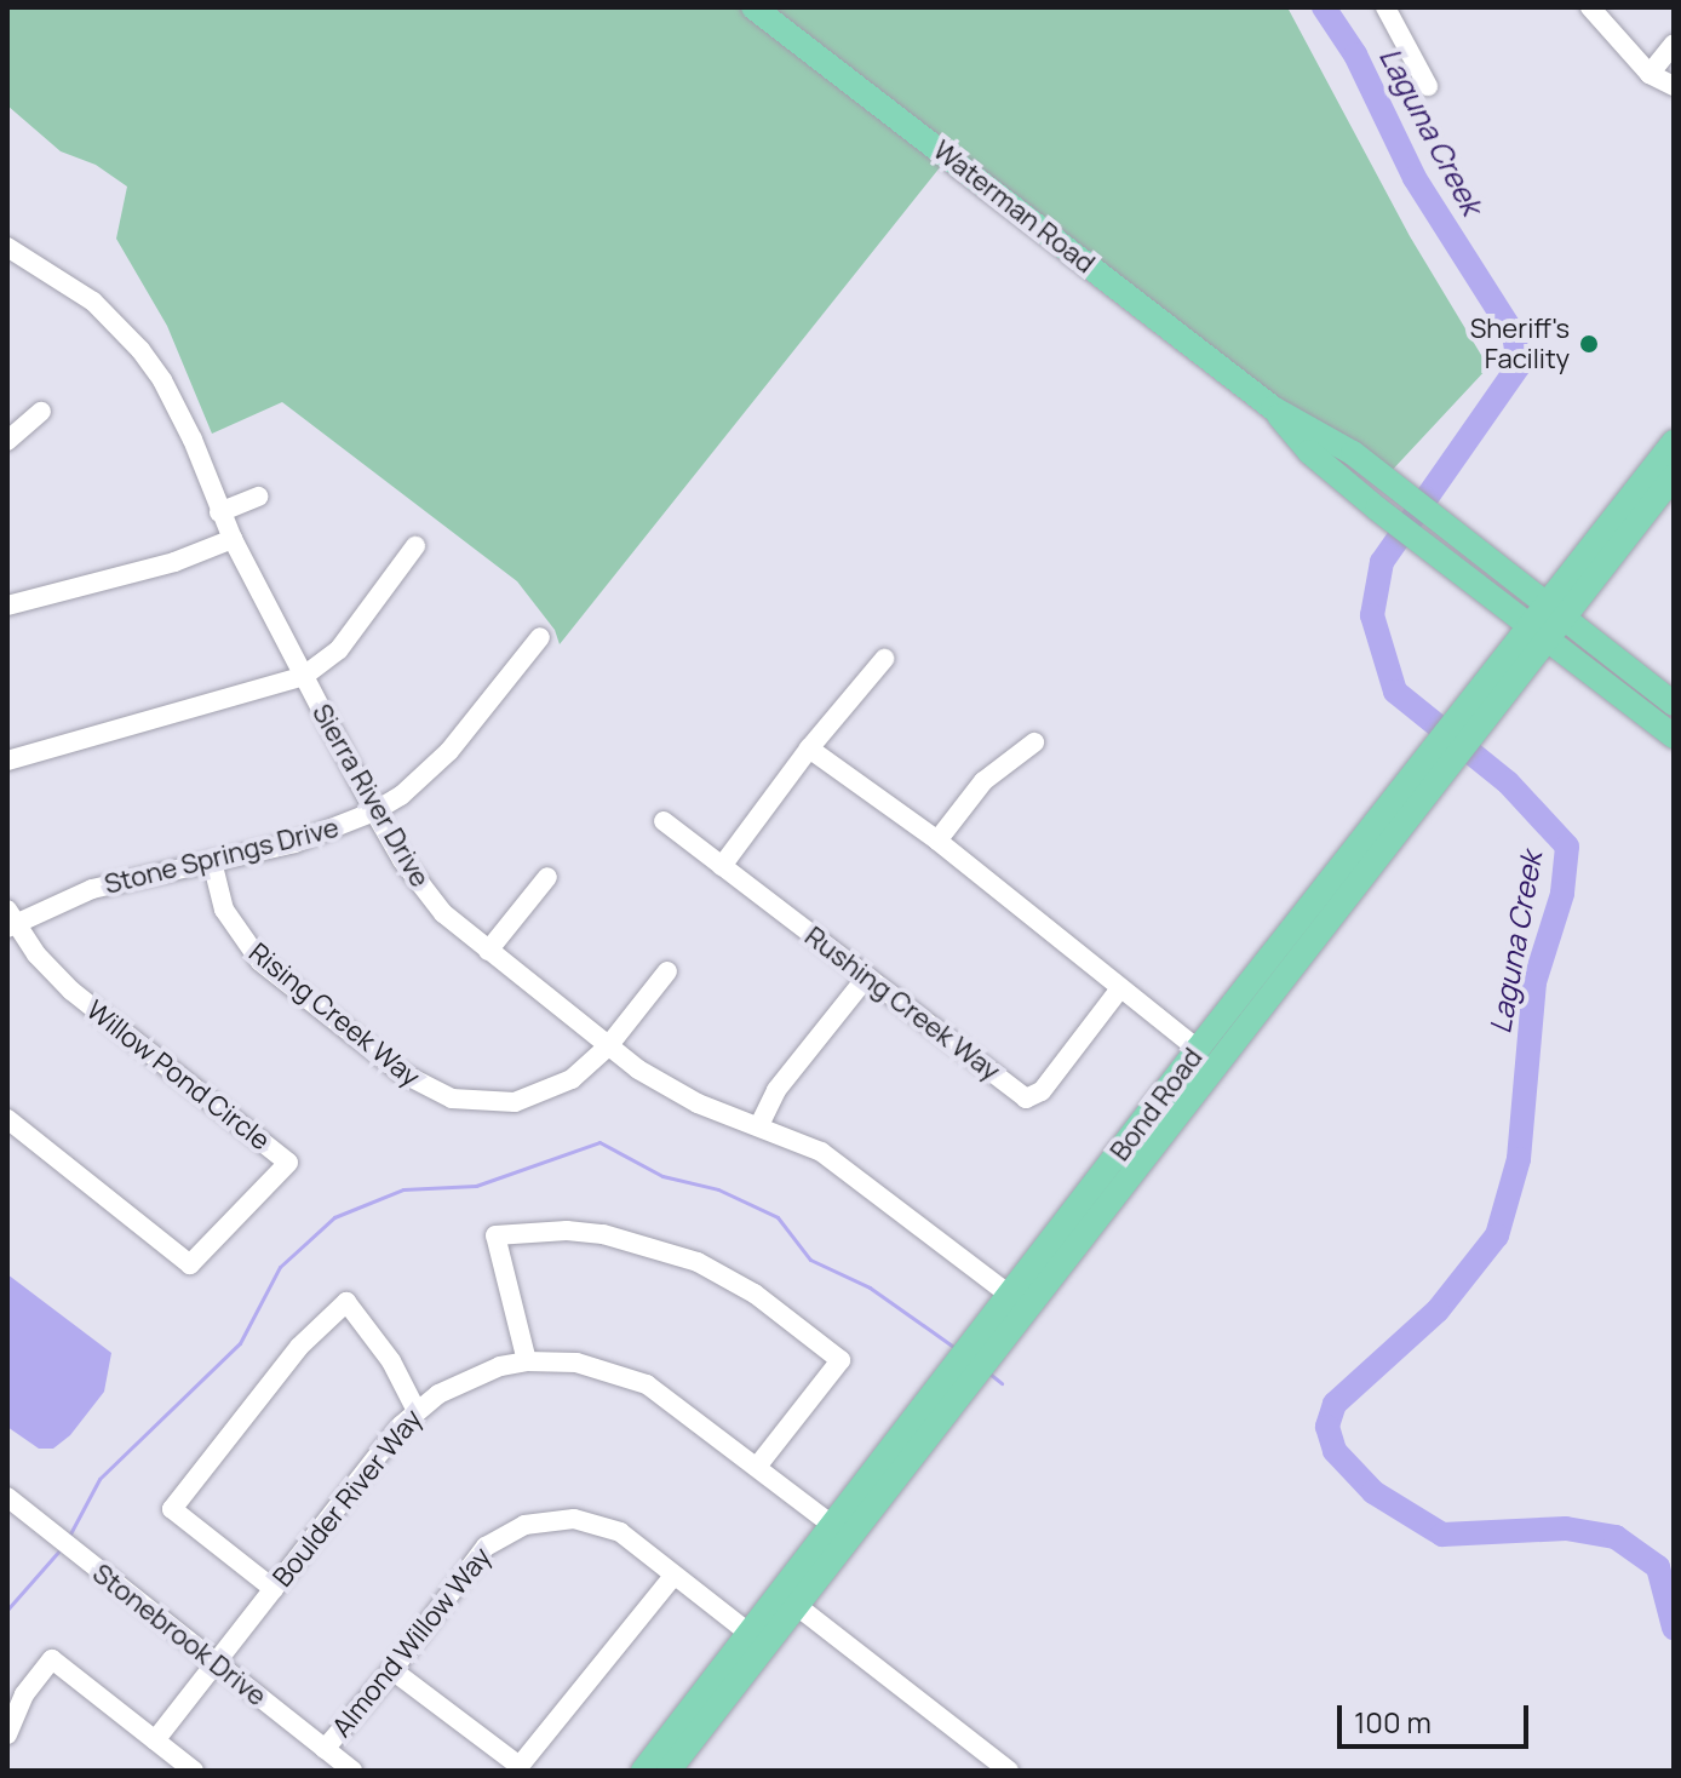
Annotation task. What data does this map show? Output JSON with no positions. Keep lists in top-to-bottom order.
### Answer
{
  "streets": {
    "main road": ["Waterman Road", "Bond Road"],
    "street": [
      "Sierra River Drive",
      "Stone Springs Drive",
      "Rushing Creek Way",
      "Rising Creek Way",
      "Willow Pond Circle",
      "Boulder River Way",
      "Stonebrook Drive",
      "Almond Willow Way"
    ]
  },
  "crossings": [
    ["Waterman Road", "Bond Road"],
    ["Sierra River Drive", "Stone Springs Drive"],
    ["Sierra River Drive", "Rising Creek Way"],
    ["Sierra River Drive", "Bond Road"],
    ["Stone Springs Drive", "Rising Creek Way"],
    ["Stone Springs Drive", "Willow Pond Circle"],
    ["Bond Road", "Boulder River Way"],
    ["Bond Road", "Almond Willow Way"],
    ["Boulder River Way", "Stonebrook Drive"],
    ["Stonebrook Drive", "Almond Willow Way"]
  ],
  "water": ["Laguna Creek"],
  "places": ["Sheriff's Facility"],
  "scale_bar": "100 m"
}
